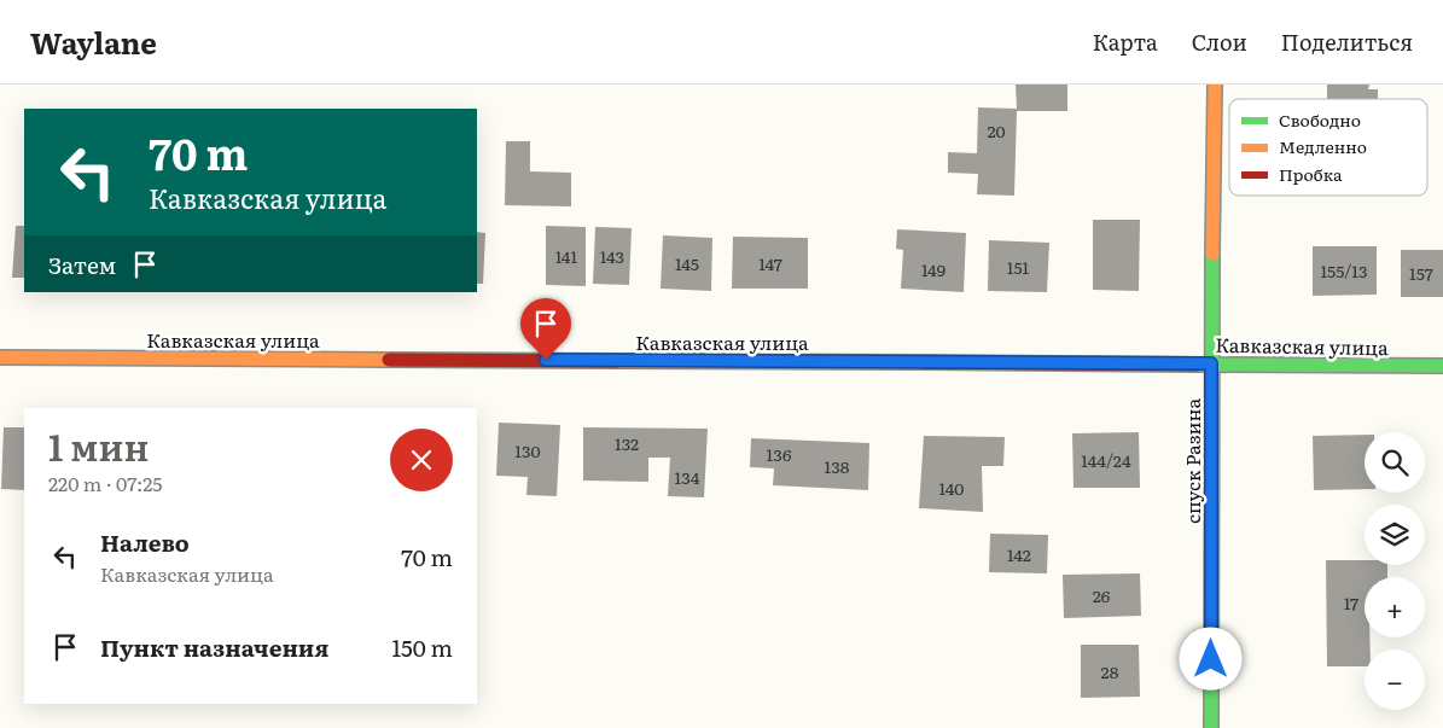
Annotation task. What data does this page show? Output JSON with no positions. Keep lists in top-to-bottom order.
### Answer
{
  "streets": {
    "street": ["Кавказская улица", "спуск Разина"]
  },
  "crossings": [
    ["Кавказская улица", "спуск Разина"]
  ],
  "house_numbers": [
    "20",
    "141",
    "143",
    "145",
    "147",
    "151",
    "149",
    "155/13",
    "157",
    "132",
    "130",
    "136",
    "144/24",
    "138",
    "134",
    "140",
    "142",
    "26",
    "17",
    "28"
  ],
  "legend": ["Свободно", "Медленно", "Пробка"],
  "page": {
    "header": "Waylane",
    "nav": ["Карта", "Слои", "Поделиться"],
    "turn": ["70 m", "Кавказская улица"],
    "then": "Затем",
    "heading": ["1 мин", "220 m · 07:25"],
    "map_buttons": ["+", "−"],
    "list": [
      {
        "name": "Налево",
        "note": "Кавказская улица",
        "value": "70 m"
      },
      {
        "name": "Пункт назначения",
        "value": "150 m"
      }
    ]
  }
}
